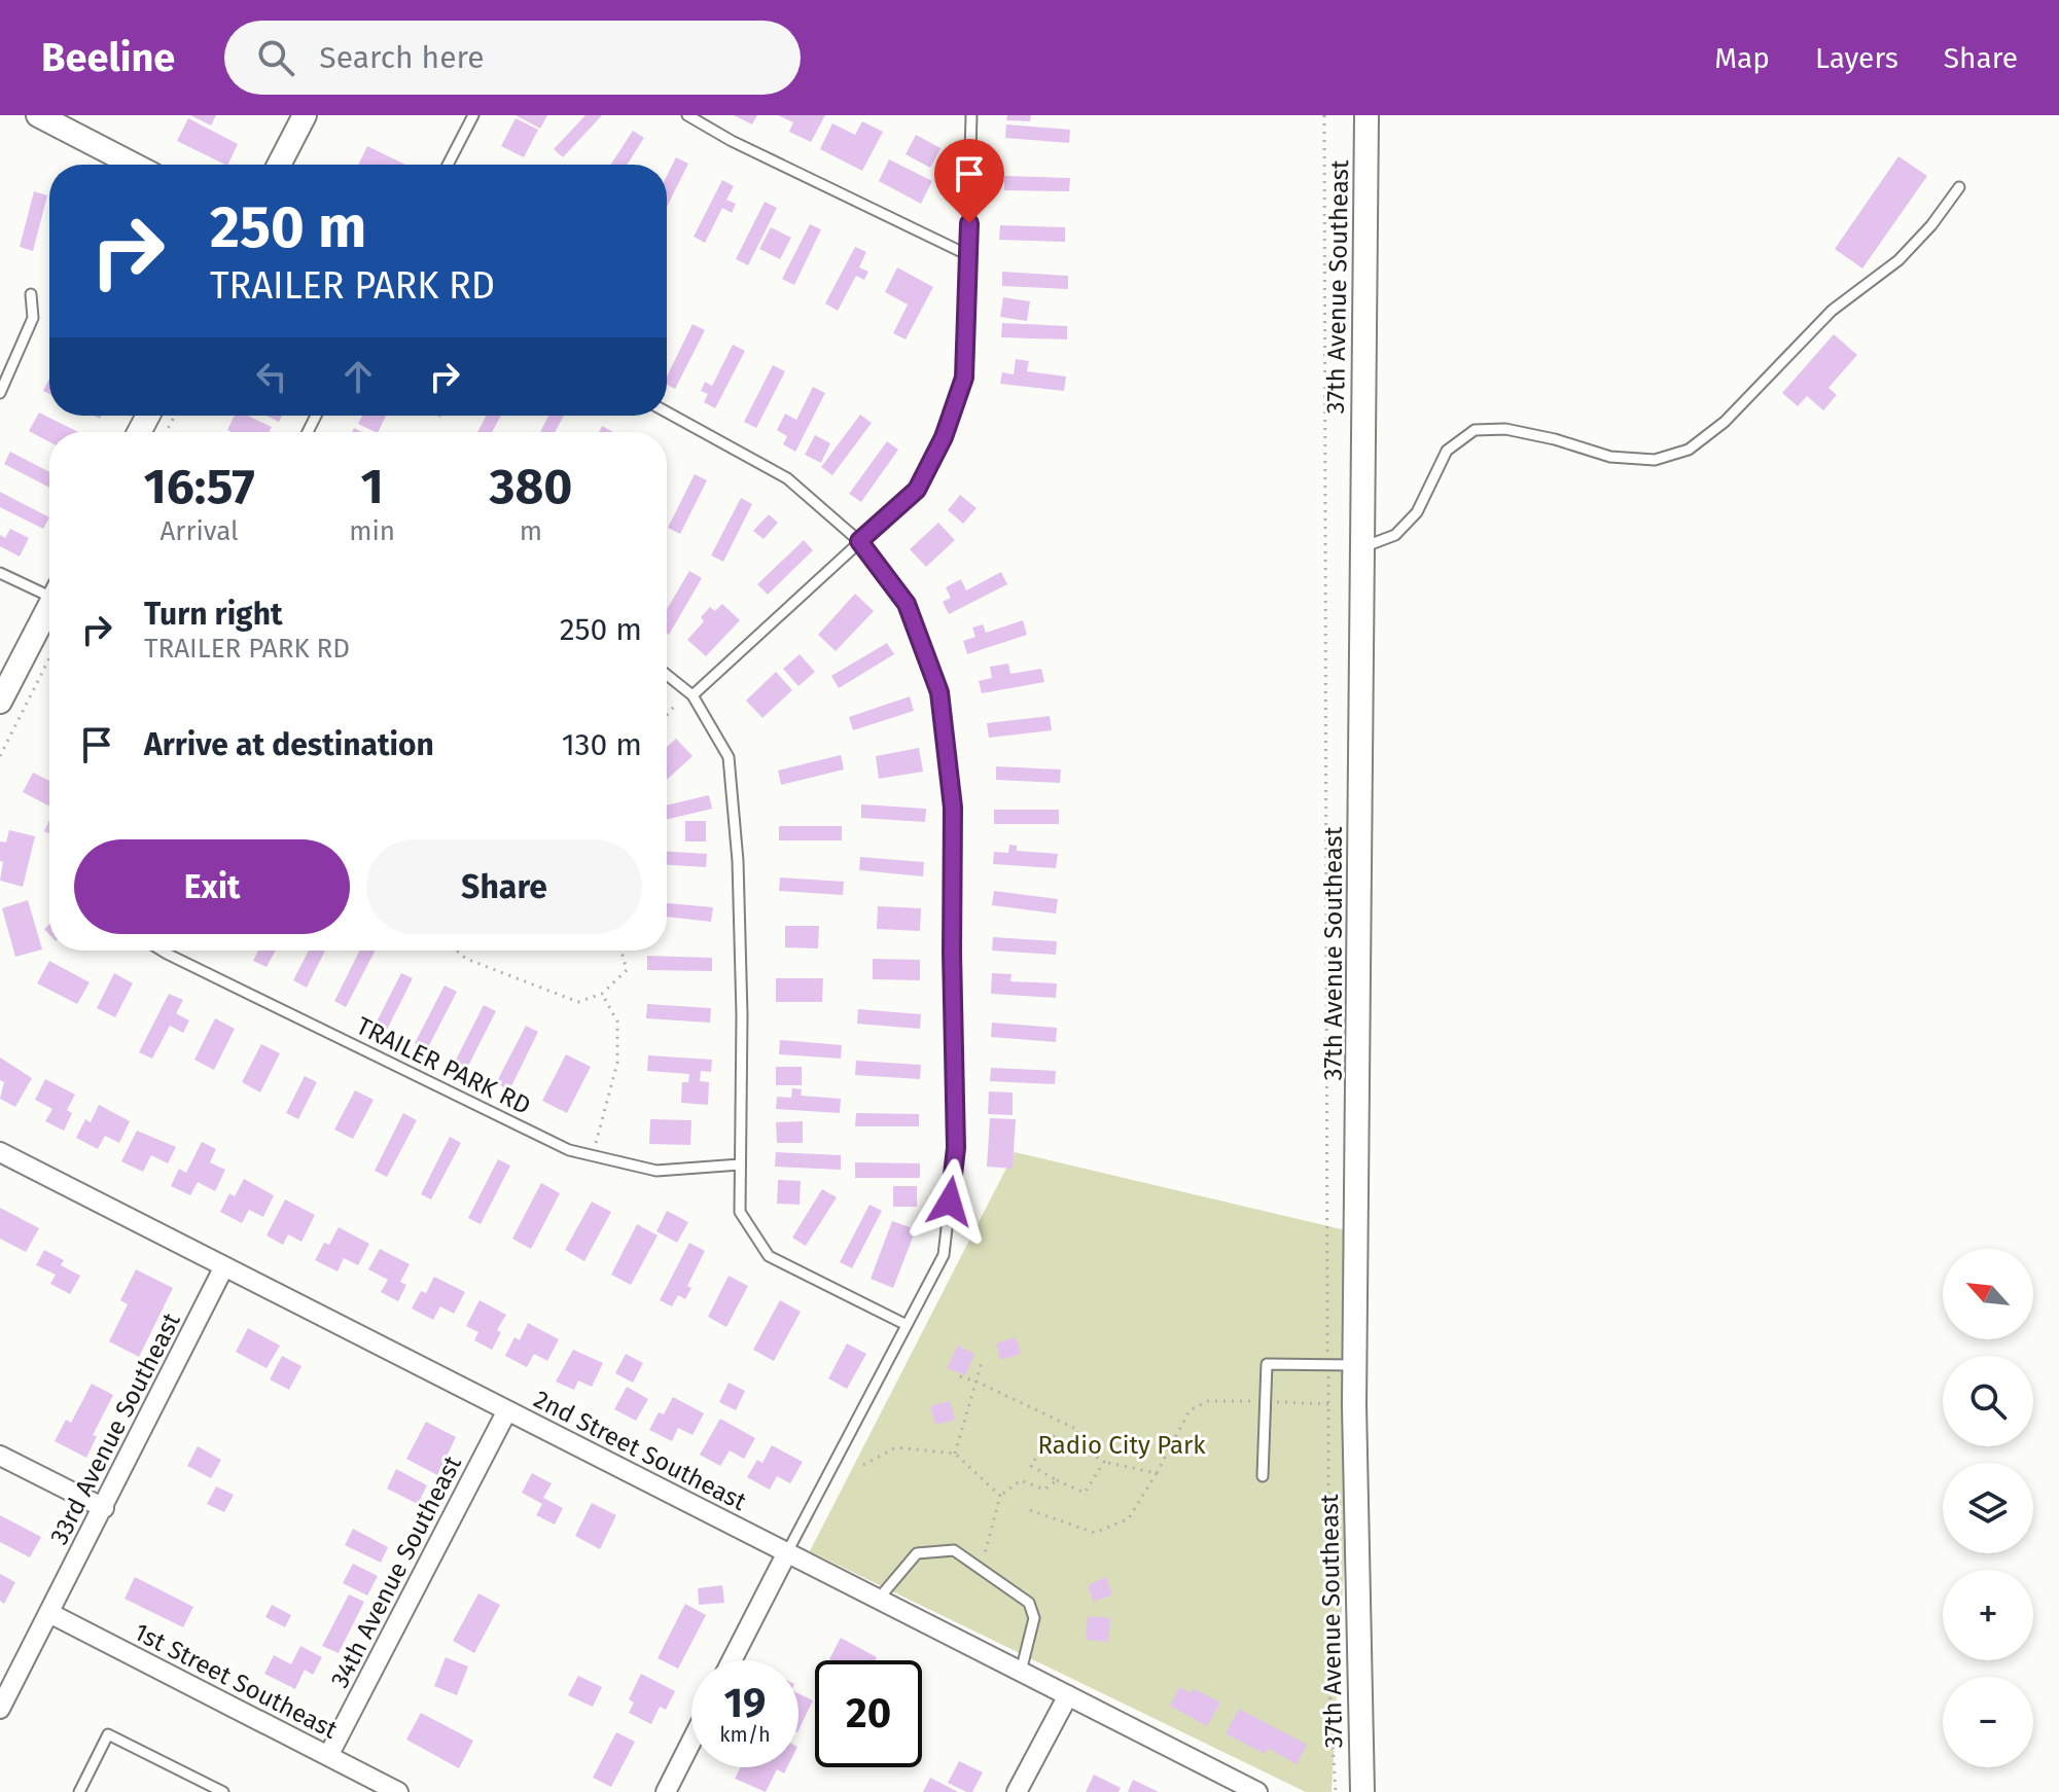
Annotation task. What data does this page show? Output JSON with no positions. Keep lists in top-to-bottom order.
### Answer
{
  "streets": {
    "street": [
      "37th Avenue Southeast",
      "33rd Avenue Southeast",
      "2nd Street Southeast",
      "34th Avenue Southeast",
      "1st Street Southeast"
    ],
    "lane": ["TRAILER PARK RD"]
  },
  "crossings": [
    ["33rd Avenue Southeast", "2nd Street Southeast"],
    ["33rd Avenue Southeast", "1st Street Southeast"],
    ["2nd Street Southeast", "34th Avenue Southeast"],
    ["34th Avenue Southeast", "1st Street Southeast"]
  ],
  "parks": ["Radio City Park"],
  "north": "top left",
  "page": {
    "header": "Beeline",
    "search": "Search here",
    "nav": ["Map", "Layers", "Share"],
    "turn": ["250 m", "TRAILER PARK RD"],
    "eta": [
      "16:57",
      "Arrival",
      "1",
      "min",
      "380",
      "m"
    ],
    "list": [
      {
        "name": "Turn right",
        "note": "TRAILER PARK RD",
        "value": "250 m"
      },
      {
        "name": "Arrive at destination",
        "value": "130 m"
      }
    ],
    "buttons": ["Exit", "Share"],
    "map_buttons": ["+", "−"],
    "speed": "19 km/h",
    "limit": "20"
  }
}
